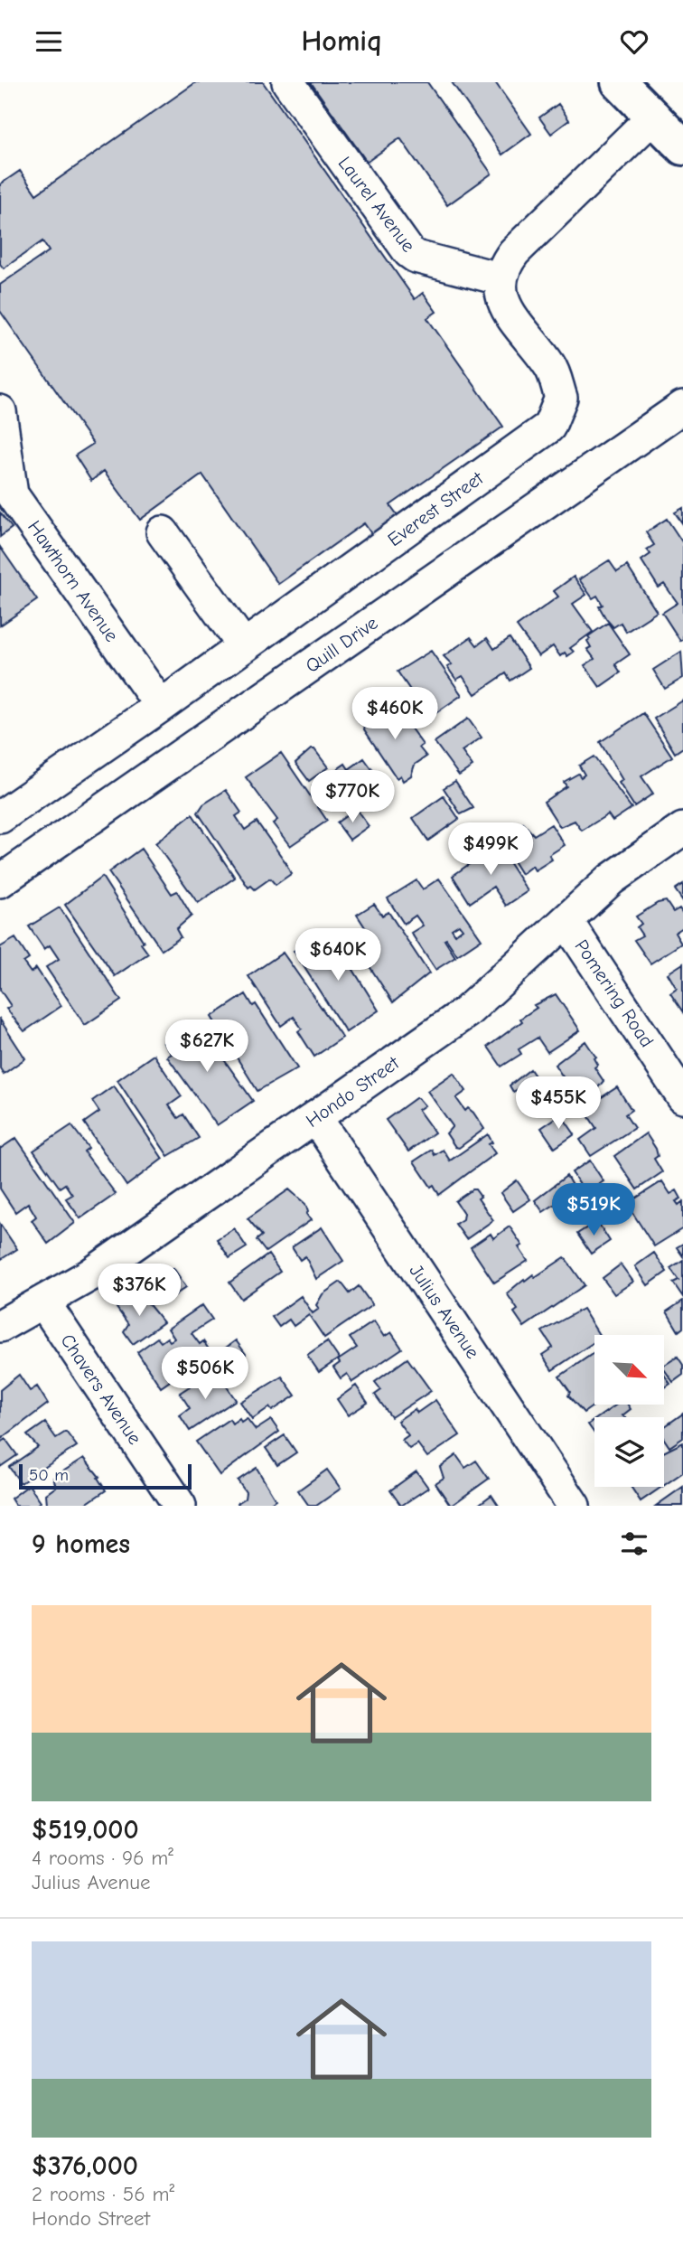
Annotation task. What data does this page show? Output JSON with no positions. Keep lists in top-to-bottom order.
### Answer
{
  "streets": {
    "street": [
      "Laurel Avenue",
      "Everest Street",
      "Hawthorn Avenue",
      "Quill Drive",
      "Pomering Road",
      "Hondo Street",
      "Julius Avenue",
      "Chavers Avenue"
    ]
  },
  "crossings": [
    ["Laurel Avenue", "Everest Street"],
    ["Everest Street", "Hawthorn Avenue"],
    ["Pomering Road", "Hondo Street"],
    ["Hondo Street", "Julius Avenue"],
    ["Hondo Street", "Chavers Avenue"]
  ],
  "scale_bar": "50 m",
  "north": "bottom right",
  "page": {
    "header": "Homiq",
    "price": [
      "$460K",
      "$770K",
      "$499K",
      "$640K",
      "$627K",
      "$455K",
      "$519K",
      "$376K",
      "$506K"
    ],
    "scale": "50 m",
    "heading": "9 homes",
    "list": [
      {
        "name": "$519,000",
        "note": "4 rooms · 96 m² · Julius Avenue"
      },
      {
        "name": "$376,000",
        "note": "2 rooms · 56 m² · Hondo Street"
      }
    ]
  }
}
